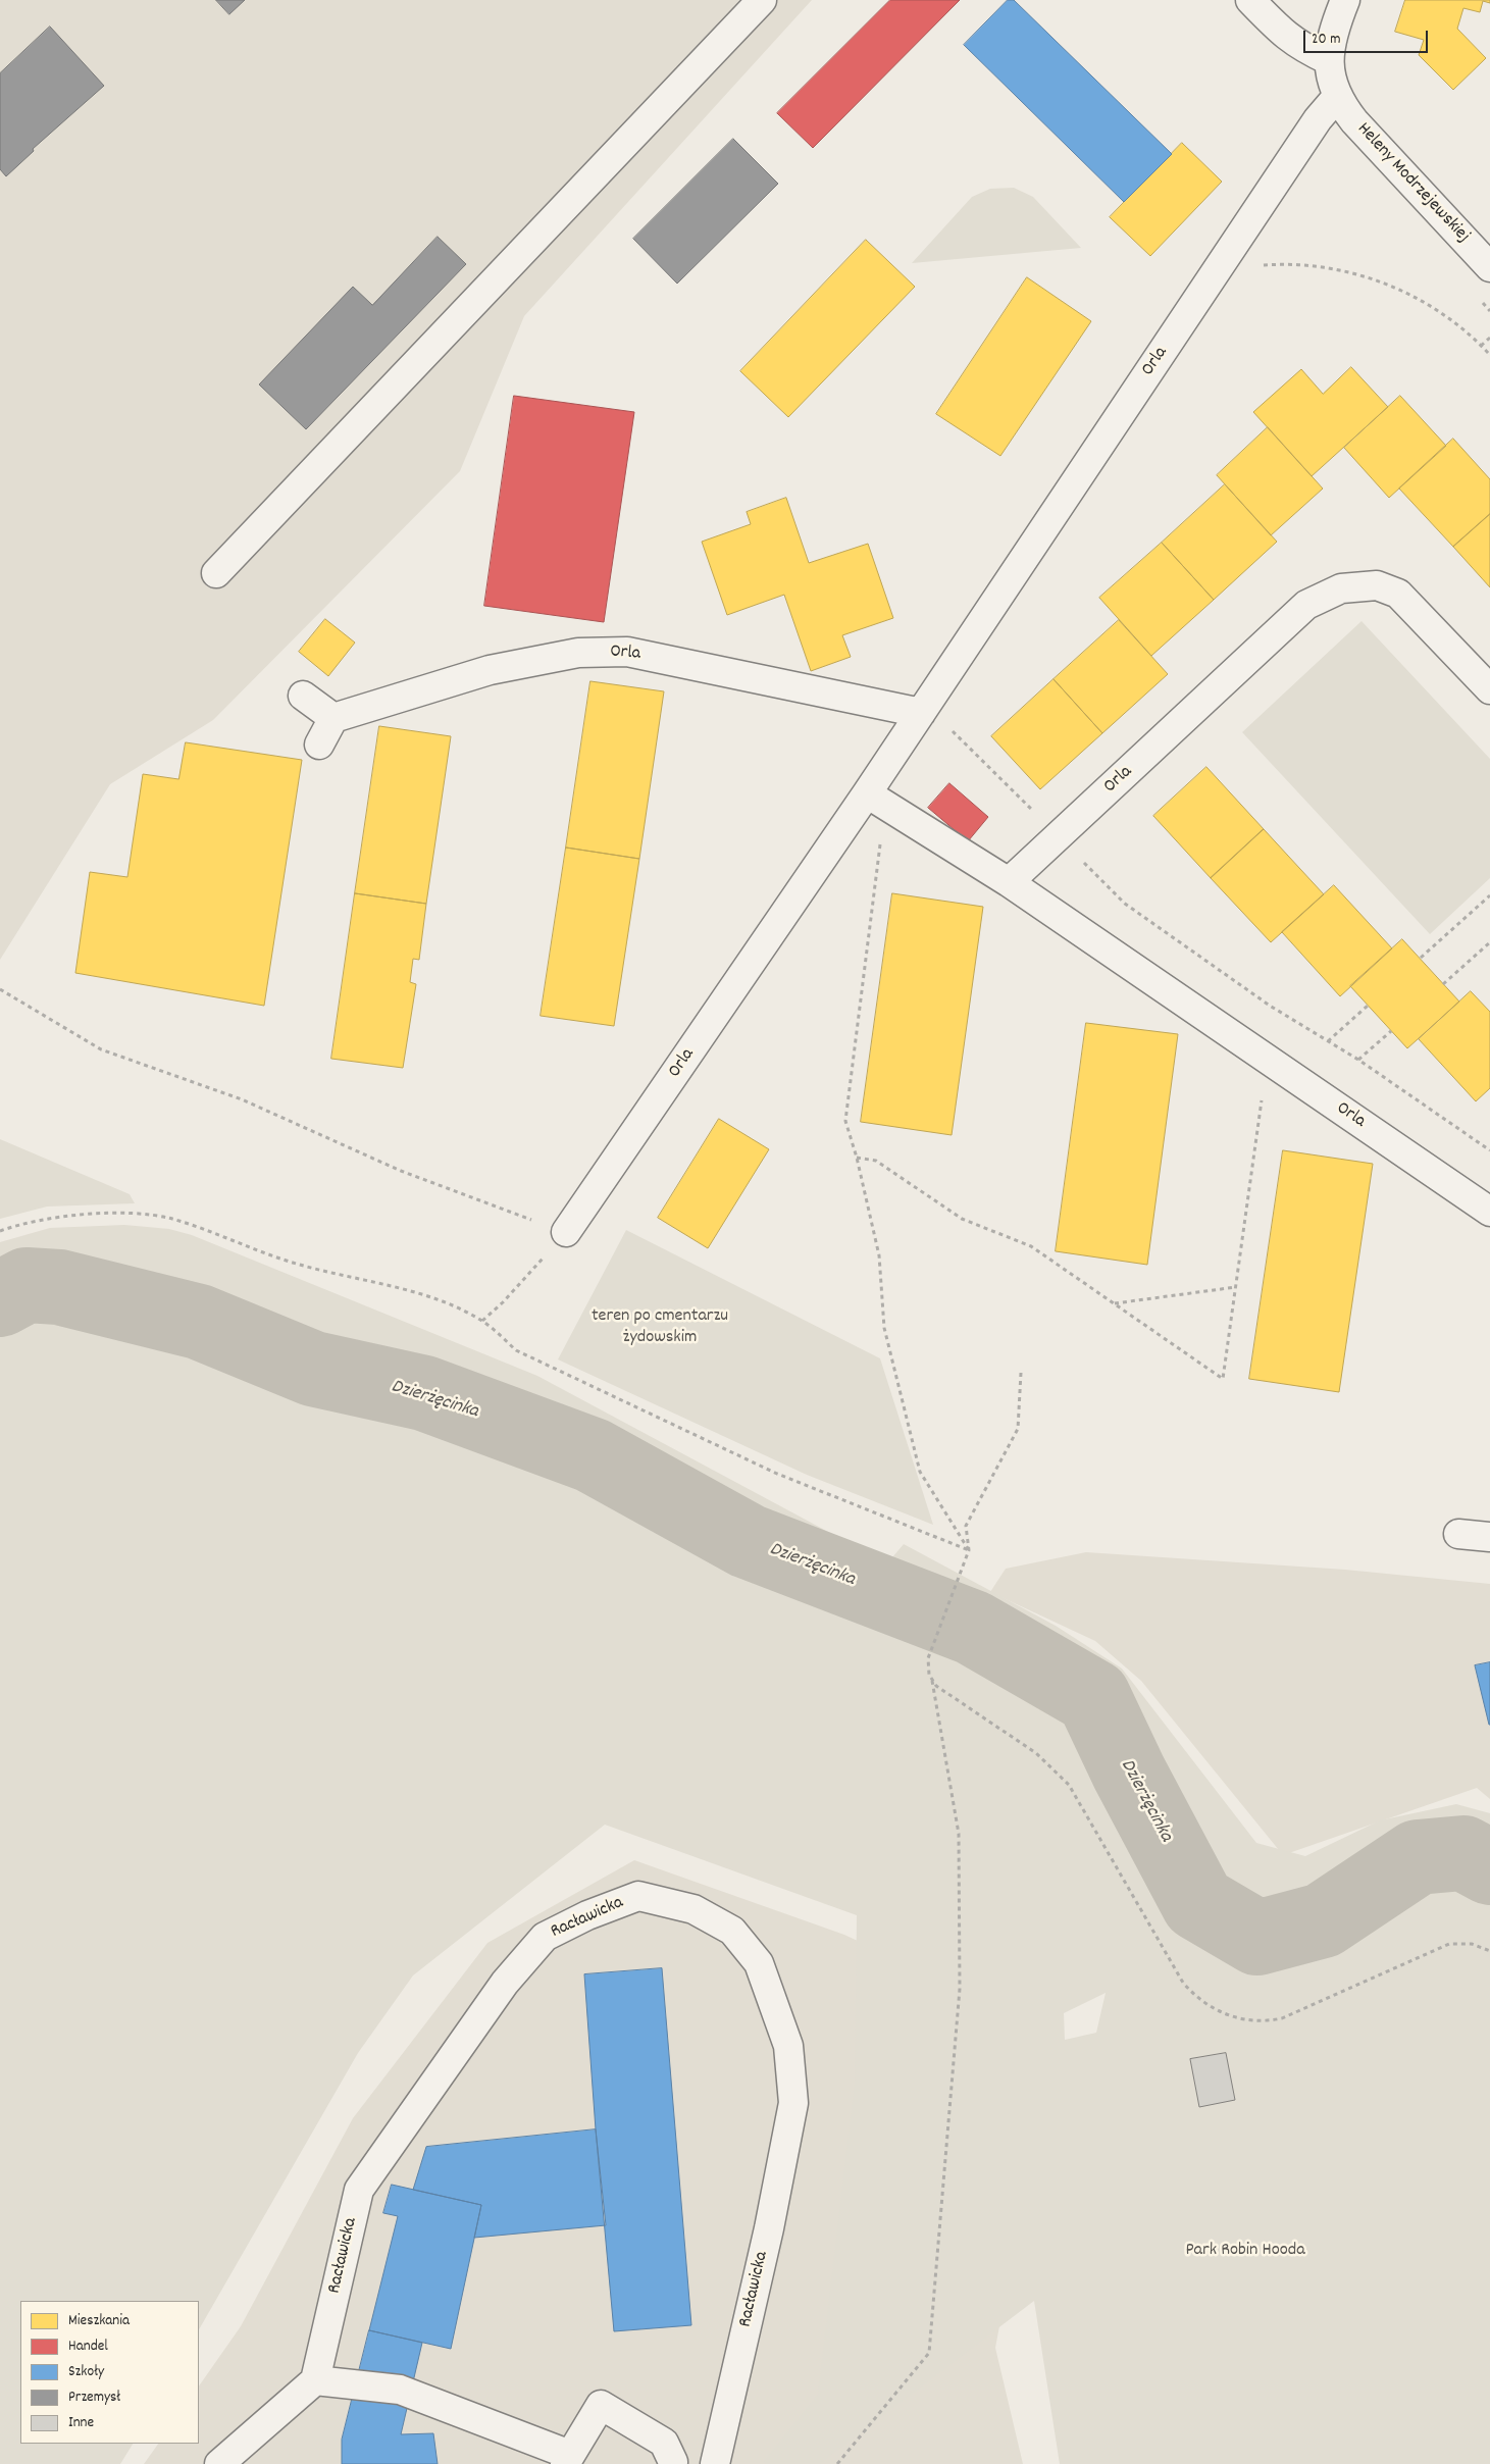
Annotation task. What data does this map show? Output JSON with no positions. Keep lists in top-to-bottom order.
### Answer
{
  "streets": {
    "street": ["Heleny Modrzejewskiej", "Orla", "Racławicka"]
  },
  "crossings": [
    ["Heleny Modrzejewskiej", "Orla"]
  ],
  "water": ["Dzierżęcinka"],
  "parks": ["teren po cmentarzu żydowskim", "Park Robin Hooda"],
  "legend": [
    "Mieszkania",
    "Handel",
    "Szkoły",
    "Przemysł",
    "Inne"
  ],
  "scale_bar": "20 m"
}
